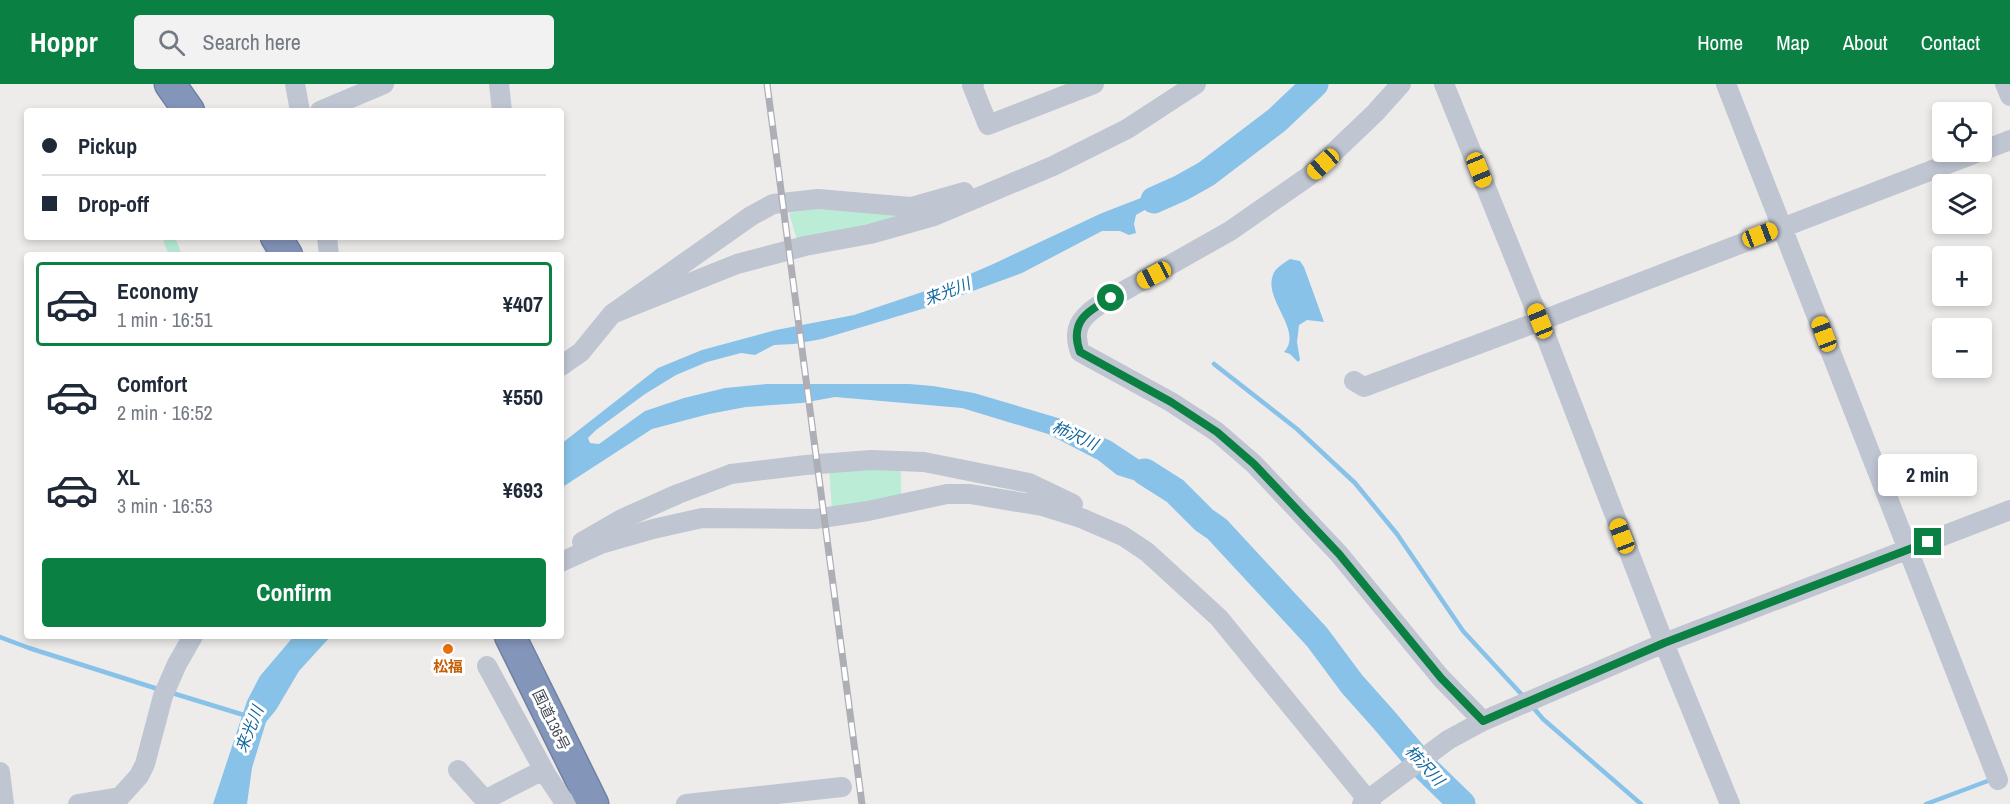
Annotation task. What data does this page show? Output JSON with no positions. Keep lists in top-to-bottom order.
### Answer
{
  "streets": {
    "highway": ["国道136号"]
  },
  "water": ["来光川", "柿沢川"],
  "places": ["松福"],
  "page": {
    "header": "Hoppr",
    "search": "Search here",
    "nav": [
      "Home",
      "Map",
      "About",
      "Contact"
    ],
    "map_buttons": ["+", "−"],
    "banner": ["Pickup", "Drop-off"],
    "list": [
      {
        "name": "Economy",
        "note": "1 min · 16:51",
        "value": "¥407"
      },
      {
        "name": "Comfort",
        "note": "2 min · 16:52",
        "value": "¥550"
      },
      {
        "name": "XL",
        "note": "3 min · 16:53",
        "value": "¥693"
      }
    ],
    "bubble": "2 min",
    "buttons": "Confirm"
  }
}
